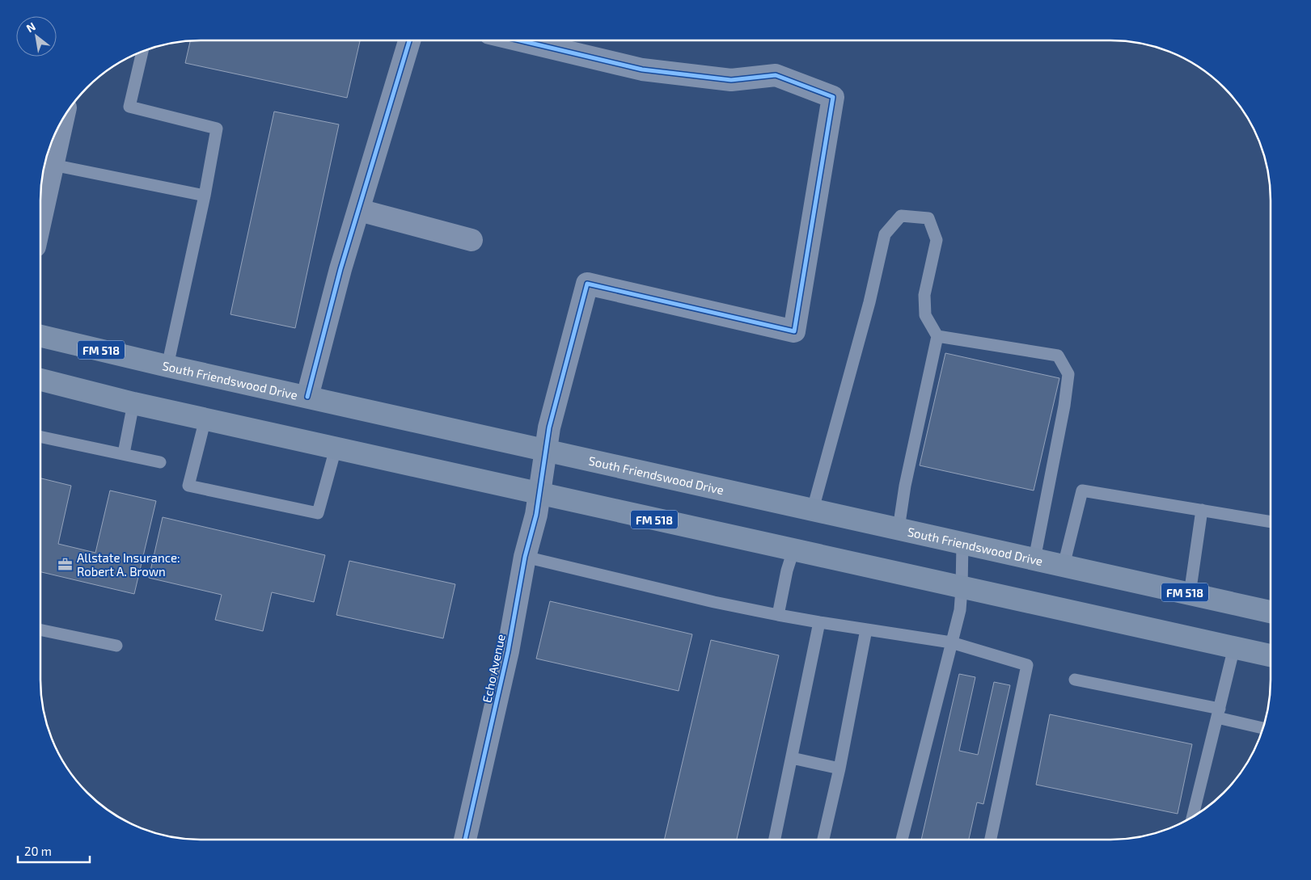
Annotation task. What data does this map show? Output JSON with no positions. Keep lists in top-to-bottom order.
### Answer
{
  "streets": {
    "main road": ["FM 518", "South Friendswood Drive"],
    "street": ["Echo Avenue"]
  },
  "crossings": [
    ["FM 518", "Echo Avenue"],
    ["South Friendswood Drive", "Echo Avenue"]
  ],
  "places": {
    "office": ["Allstate Insurance: Robert A. Brown"]
  },
  "scale_bar": "20 m",
  "north": "top left"
}
